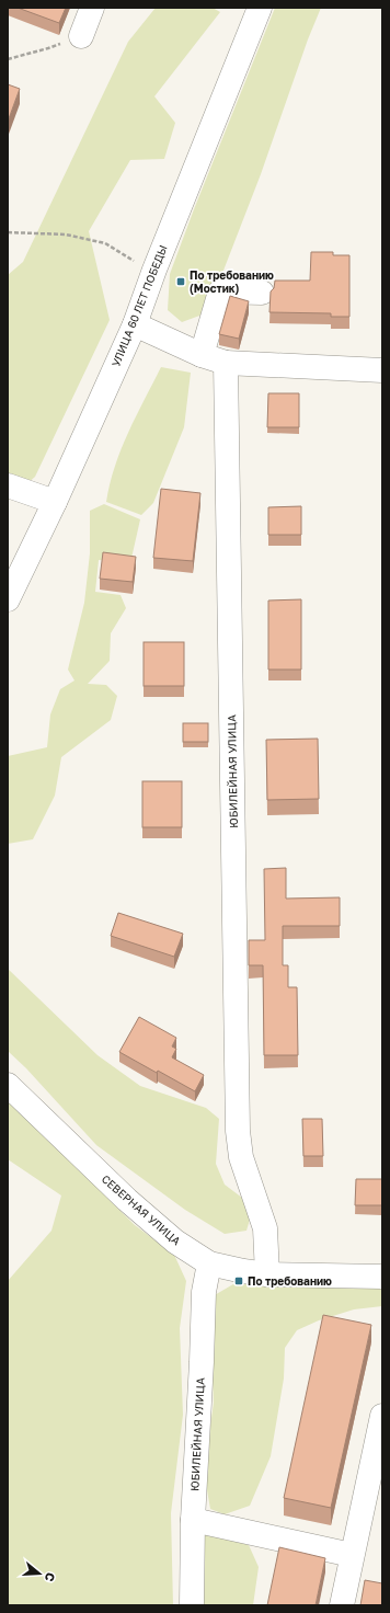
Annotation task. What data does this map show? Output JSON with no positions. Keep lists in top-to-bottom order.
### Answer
{
  "streets": {
    "street": ["УЛИЦА 60 ЛЕТ ПОБЕДЫ", "ЮБИЛЕЙНАЯ УЛИЦА", "СЕВЕРНАЯ УЛИЦА"]
  },
  "crossings": [
    ["ЮБИЛЕЙНАЯ УЛИЦА", "СЕВЕРНАЯ УЛИЦА"]
  ],
  "places": {
    "transit": ["По требованию (Мостик)", "По требованию"]
  },
  "north": "right"
}
